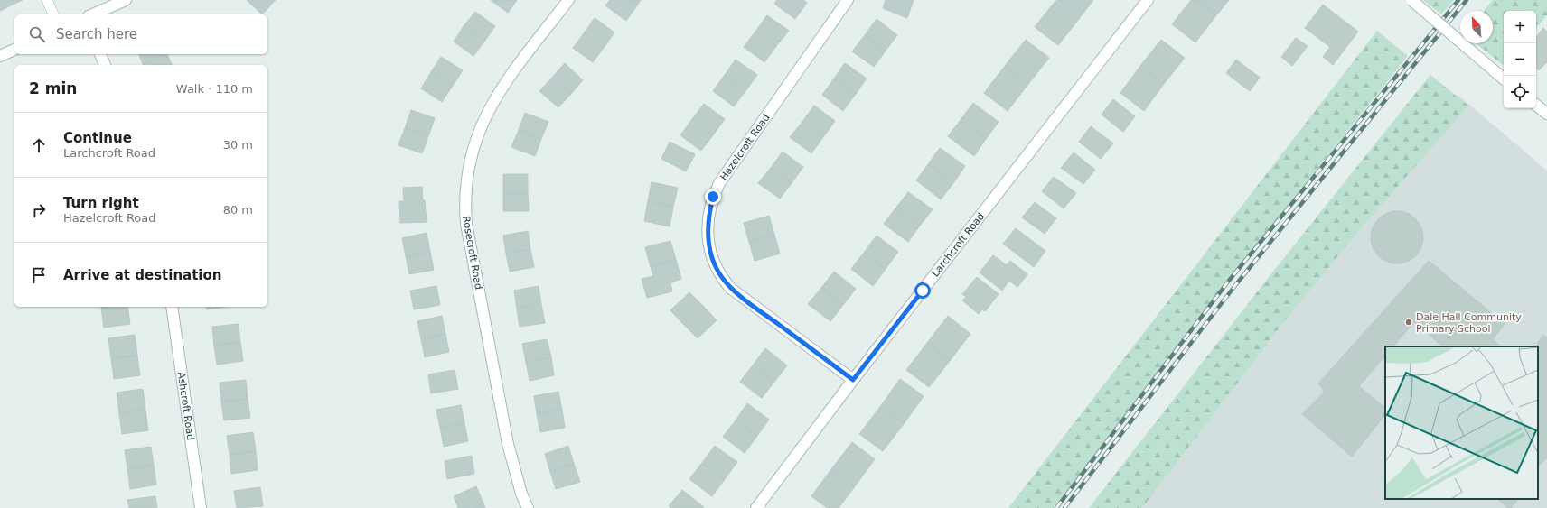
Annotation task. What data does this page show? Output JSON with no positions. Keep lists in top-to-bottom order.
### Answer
{
  "streets": {
    "street": [
      "Hazelcroft Road",
      "Larchcroft Road",
      "Rosecroft Road",
      "Ashcroft Road"
    ]
  },
  "crossings": [
    ["Hazelcroft Road", "Larchcroft Road"]
  ],
  "places": ["Dale Hall Community Primary School"],
  "north": "top left",
  "page": {
    "map_buttons": ["+", "−"],
    "search": "Search here",
    "heading": ["2 min", "Walk · 110 m"],
    "list": [
      ["Continue", "Larchcroft Road", "30 m"],
      ["Turn right", "Hazelcroft Road", "80 m"],
      "Arrive at destination"
    ]
  }
}
